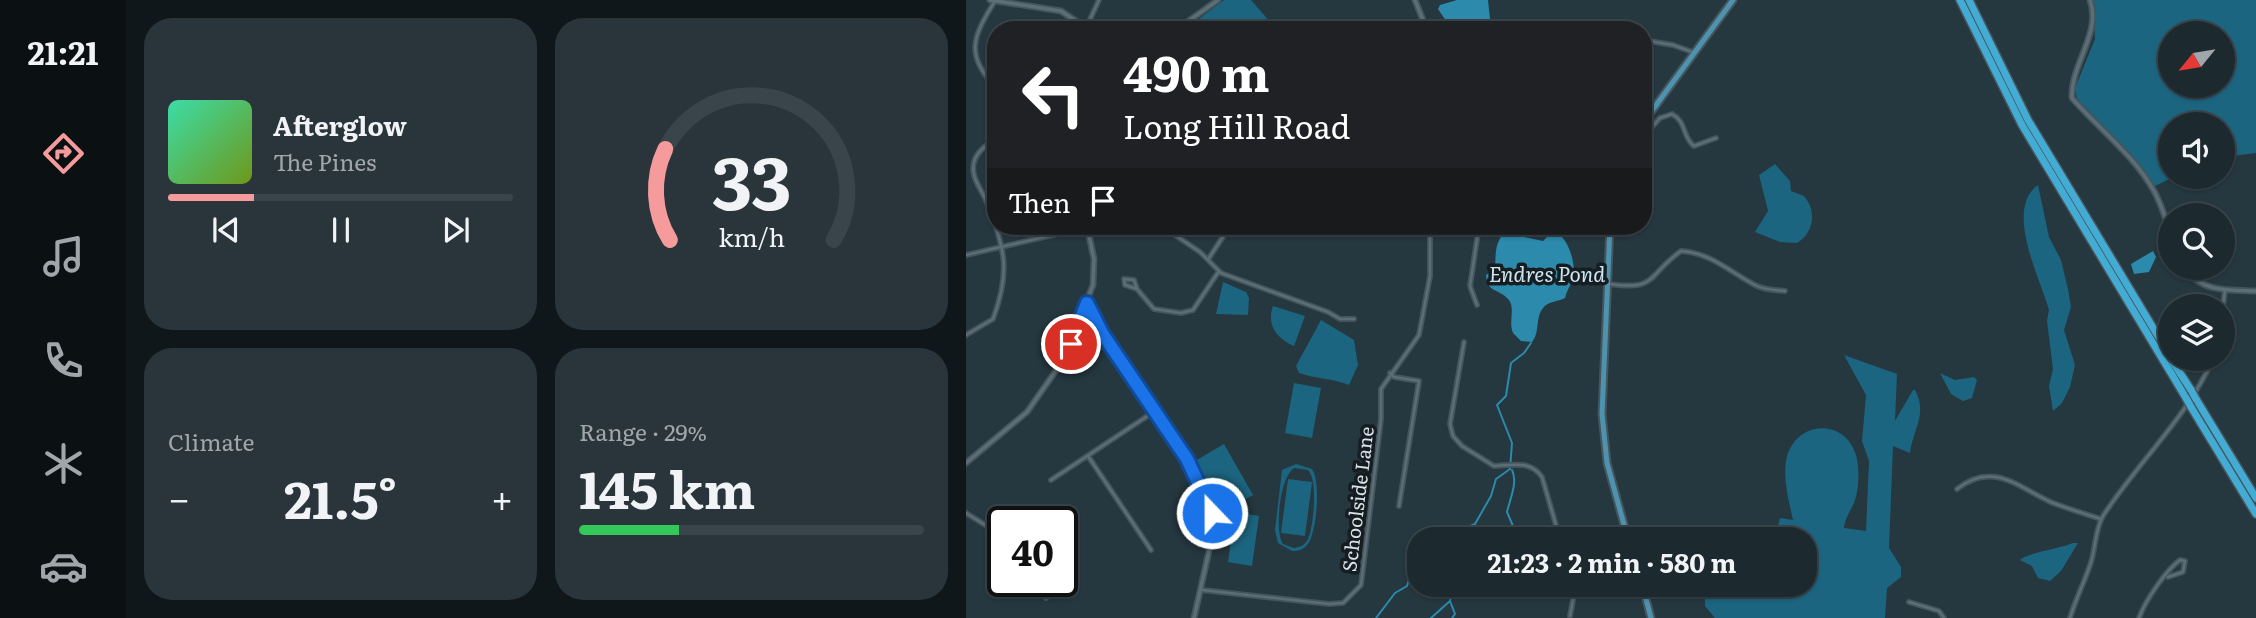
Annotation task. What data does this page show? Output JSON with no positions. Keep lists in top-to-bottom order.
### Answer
{
  "streets": {
    "street": ["Schoolside Lane"]
  },
  "water": ["Endres Pond"],
  "north": "bottom left",
  "page": {
    "tabs": "21:21",
    "turn": ["490 m", "Long Hill Road"],
    "song": ["Afterglow", "The Pines"],
    "then": "Then",
    "tile": [
      "Climate",
      ["Range · 29%", "145 km"]
    ],
    "heat": ["−", "21.5°", "+"],
    "limit": "40",
    "trip": "21:23 · 2 min · 580 m",
    "gauge": ["33", "km/h"]
  }
}
